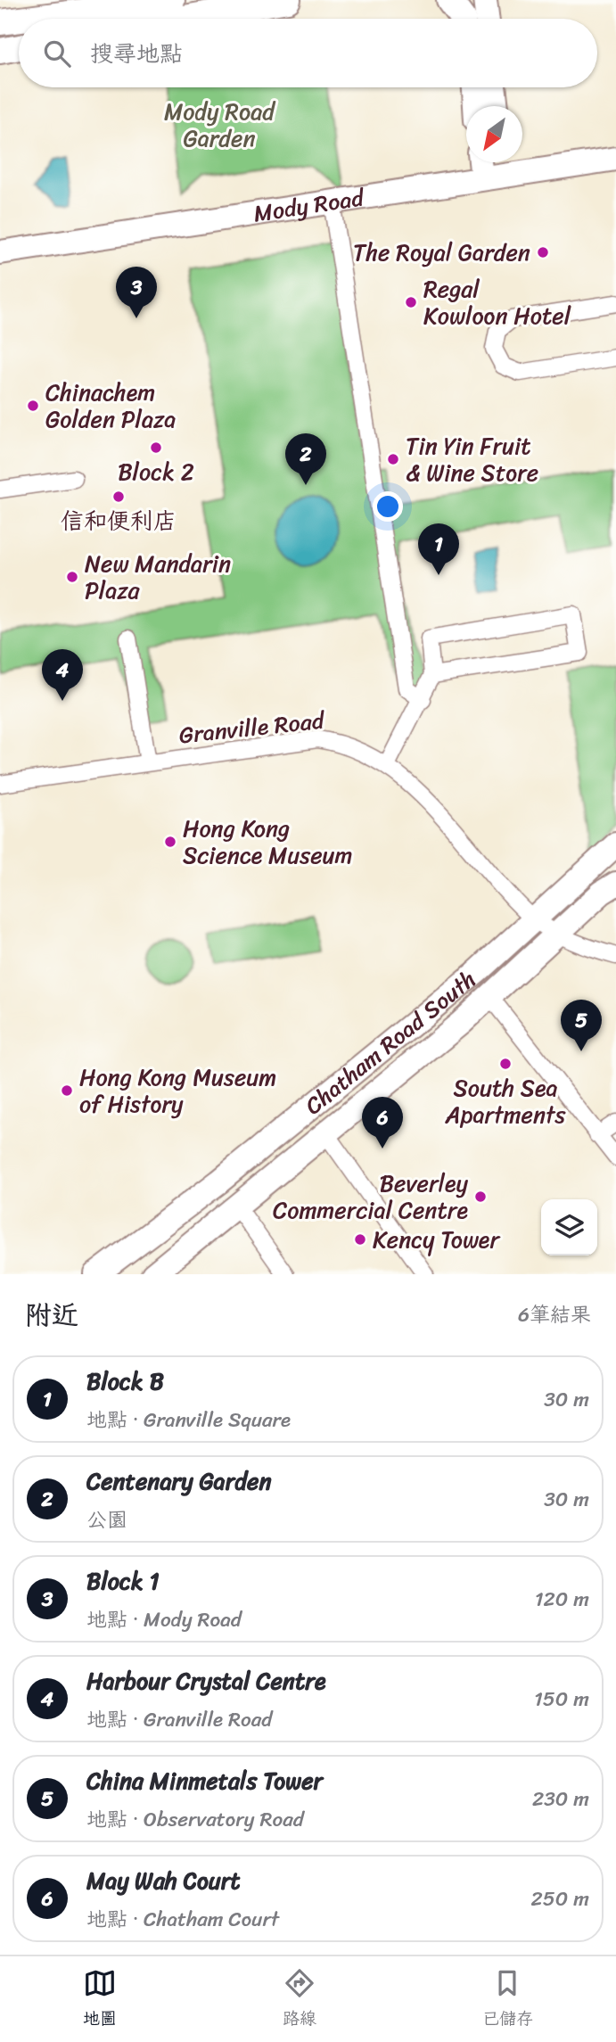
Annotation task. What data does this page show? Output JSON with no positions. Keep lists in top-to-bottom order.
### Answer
{
  "streets": {
    "main road": ["Mody Road", "Chatham Road South"],
    "street": ["Granville Road"]
  },
  "crossings": [
    ["Granville Road", "Chatham Road South"]
  ],
  "parks": ["Mody Road Garden"],
  "places": [
    "The Royal Garden",
    "Regal Kowloon Hotel",
    "Chinachem Golden Plaza",
    "Block 2",
    "Tin Yin Fruit & Wine Store",
    "信和便利店",
    "New Mandarin Plaza",
    "Hong Kong Science Museum",
    "South Sea Apartments",
    "Hong Kong Museum of History",
    "Beverley Commercial Centre",
    "Kency Tower"
  ],
  "north": "bottom left",
  "page": {
    "search": "搜尋地點",
    "pins": [
      "3",
      "2",
      "1",
      "4",
      "5",
      "6"
    ],
    "heading": ["附近", "6筆結果"],
    "list": [
      {
        "mark": "1",
        "name": "Block B",
        "note": "地點 · Granville Square",
        "value": "30 m"
      },
      {
        "mark": "2",
        "name": "Centenary Garden",
        "note": "公園",
        "value": "30 m"
      },
      {
        "mark": "3",
        "name": "Block 1",
        "note": "地點 · Mody Road",
        "value": "120 m"
      },
      {
        "mark": "4",
        "name": "Harbour Crystal Centre",
        "note": "地點 · Granville Road",
        "value": "150 m"
      },
      {
        "mark": "5",
        "name": "China Minmetals Tower",
        "note": "地點 · Observatory Road",
        "value": "230 m"
      },
      {
        "mark": "6",
        "name": "May Wah Court",
        "note": "地點 · Chatham Court",
        "value": "250 m"
      }
    ],
    "nav": ["地圖", "路線", "已儲存"]
  }
}
